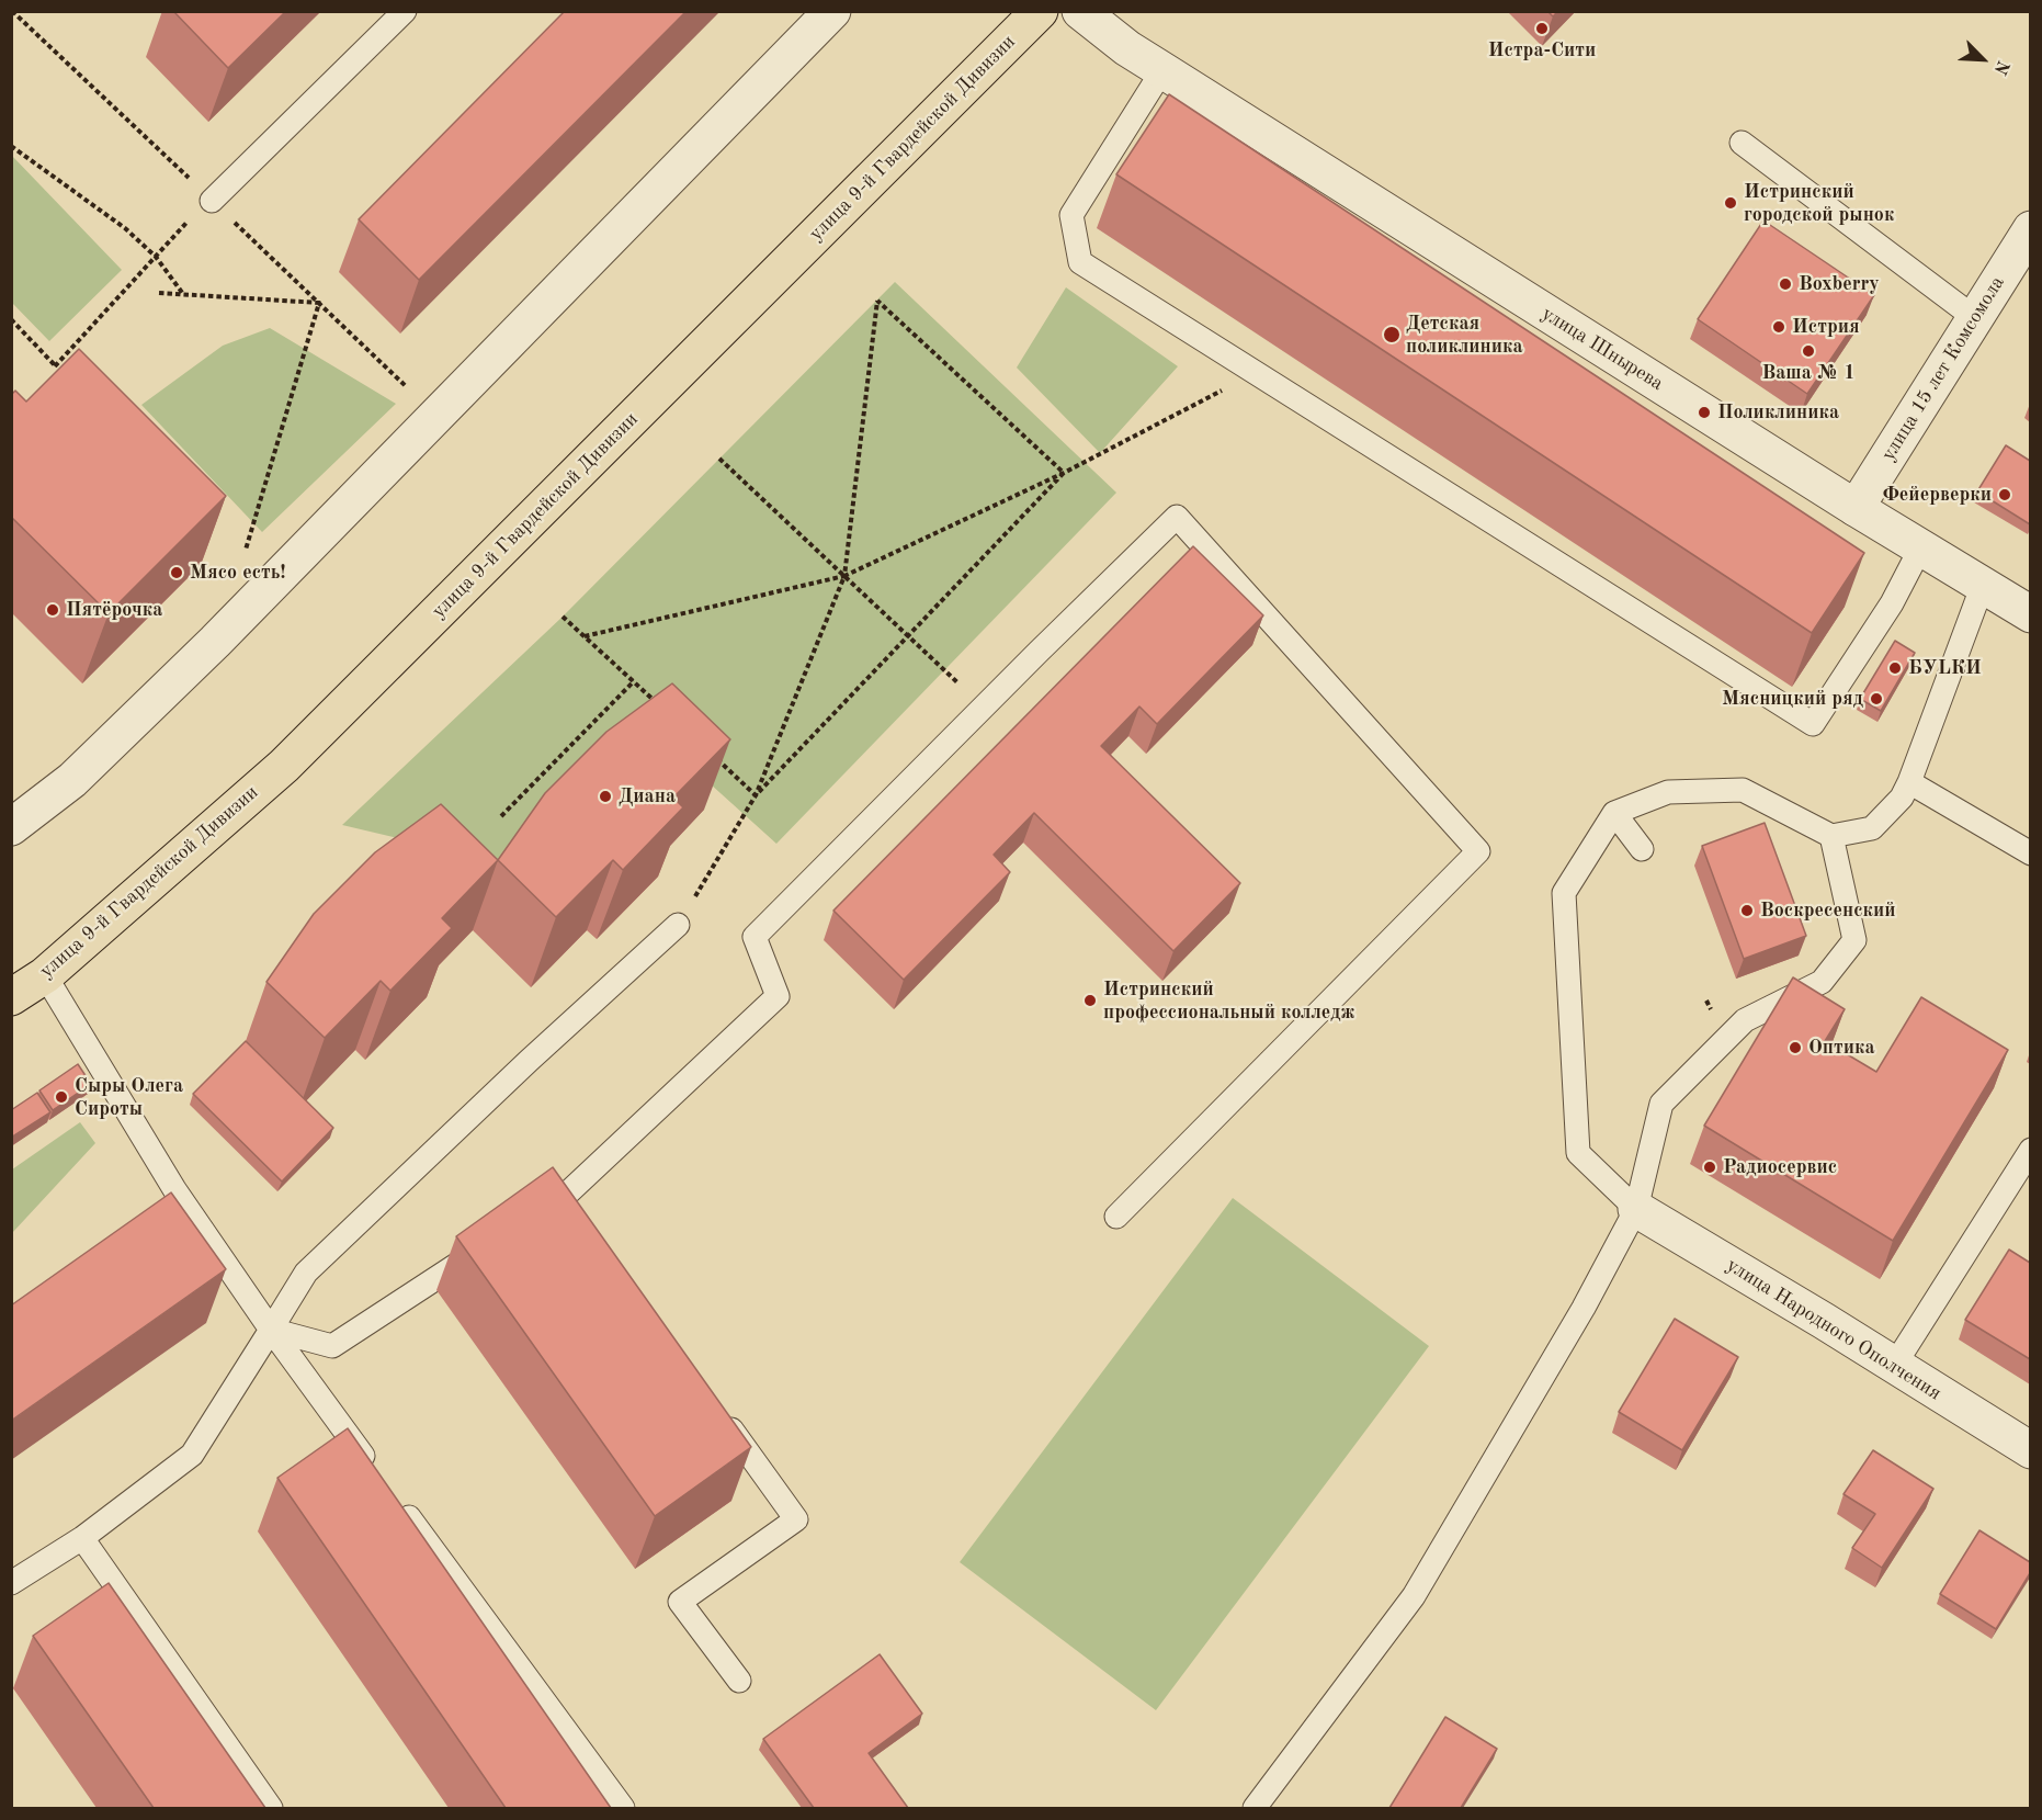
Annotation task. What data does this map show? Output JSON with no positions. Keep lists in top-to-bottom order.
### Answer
{
  "streets": {
    "main road": ["улица 9-й Гвардейской Дивизии"],
    "street": ["улица Шнырева", "улица 15 лет Комсомола", "улица Народного Ополчения"]
  },
  "crossings": [
    ["улица Шнырева", "улица 15 лет Комсомола"]
  ],
  "places": [
    "Истра-Сити",
    "Истринский городской рынок",
    "Boxberry",
    "Истрия",
    "Детская поликлиника",
    "Ваша № 1",
    "Поликлиника",
    "Фейерверки",
    "Мясо есть!",
    "Пятёрочка",
    "БУLКИ",
    "Мясницкий ряд",
    "Диана",
    "Воскресенский",
    "Истринский профессиональный колледж",
    "Оптика",
    "Сыры Олега Сироты",
    "Радиосервис"
  ],
  "north": "bottom right"
}
